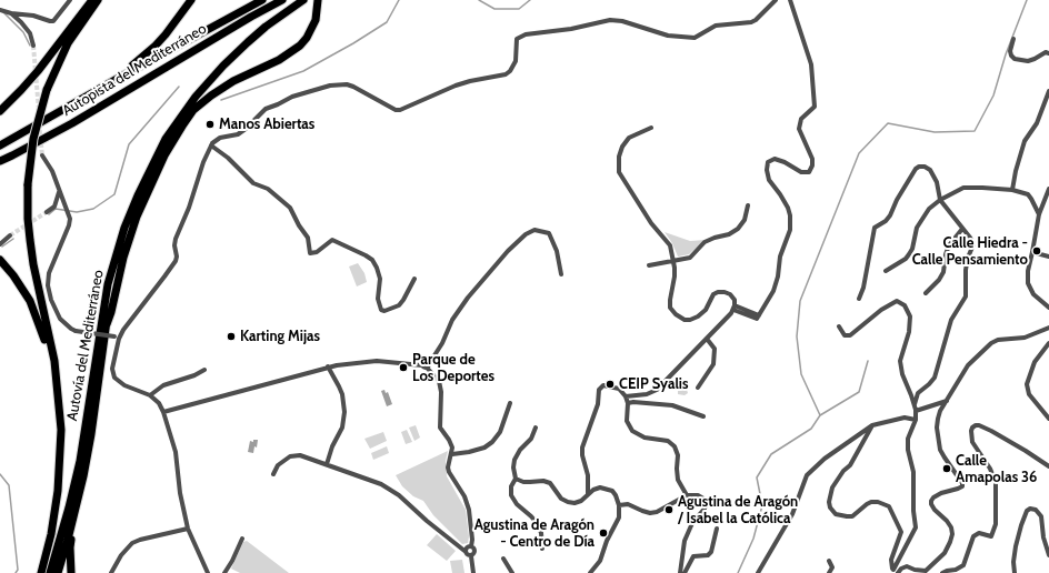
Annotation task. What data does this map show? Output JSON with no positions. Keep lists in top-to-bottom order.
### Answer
{
  "streets": {
    "highway": ["Autopista del Mediterráneo", "Autovía del Mediterráneo"]
  },
  "places": [
    "Manos Abiertas",
    "Calle Hiedra - Calle Pensamiento",
    "Karting Mijas",
    "Parque de Los Deportes",
    "CEIP Syalis",
    "Calle Amapolas 36",
    "Agustina de Aragón / Isabel la Católica",
    "Agustina de Aragón - Centro de Día"
  ]
}
